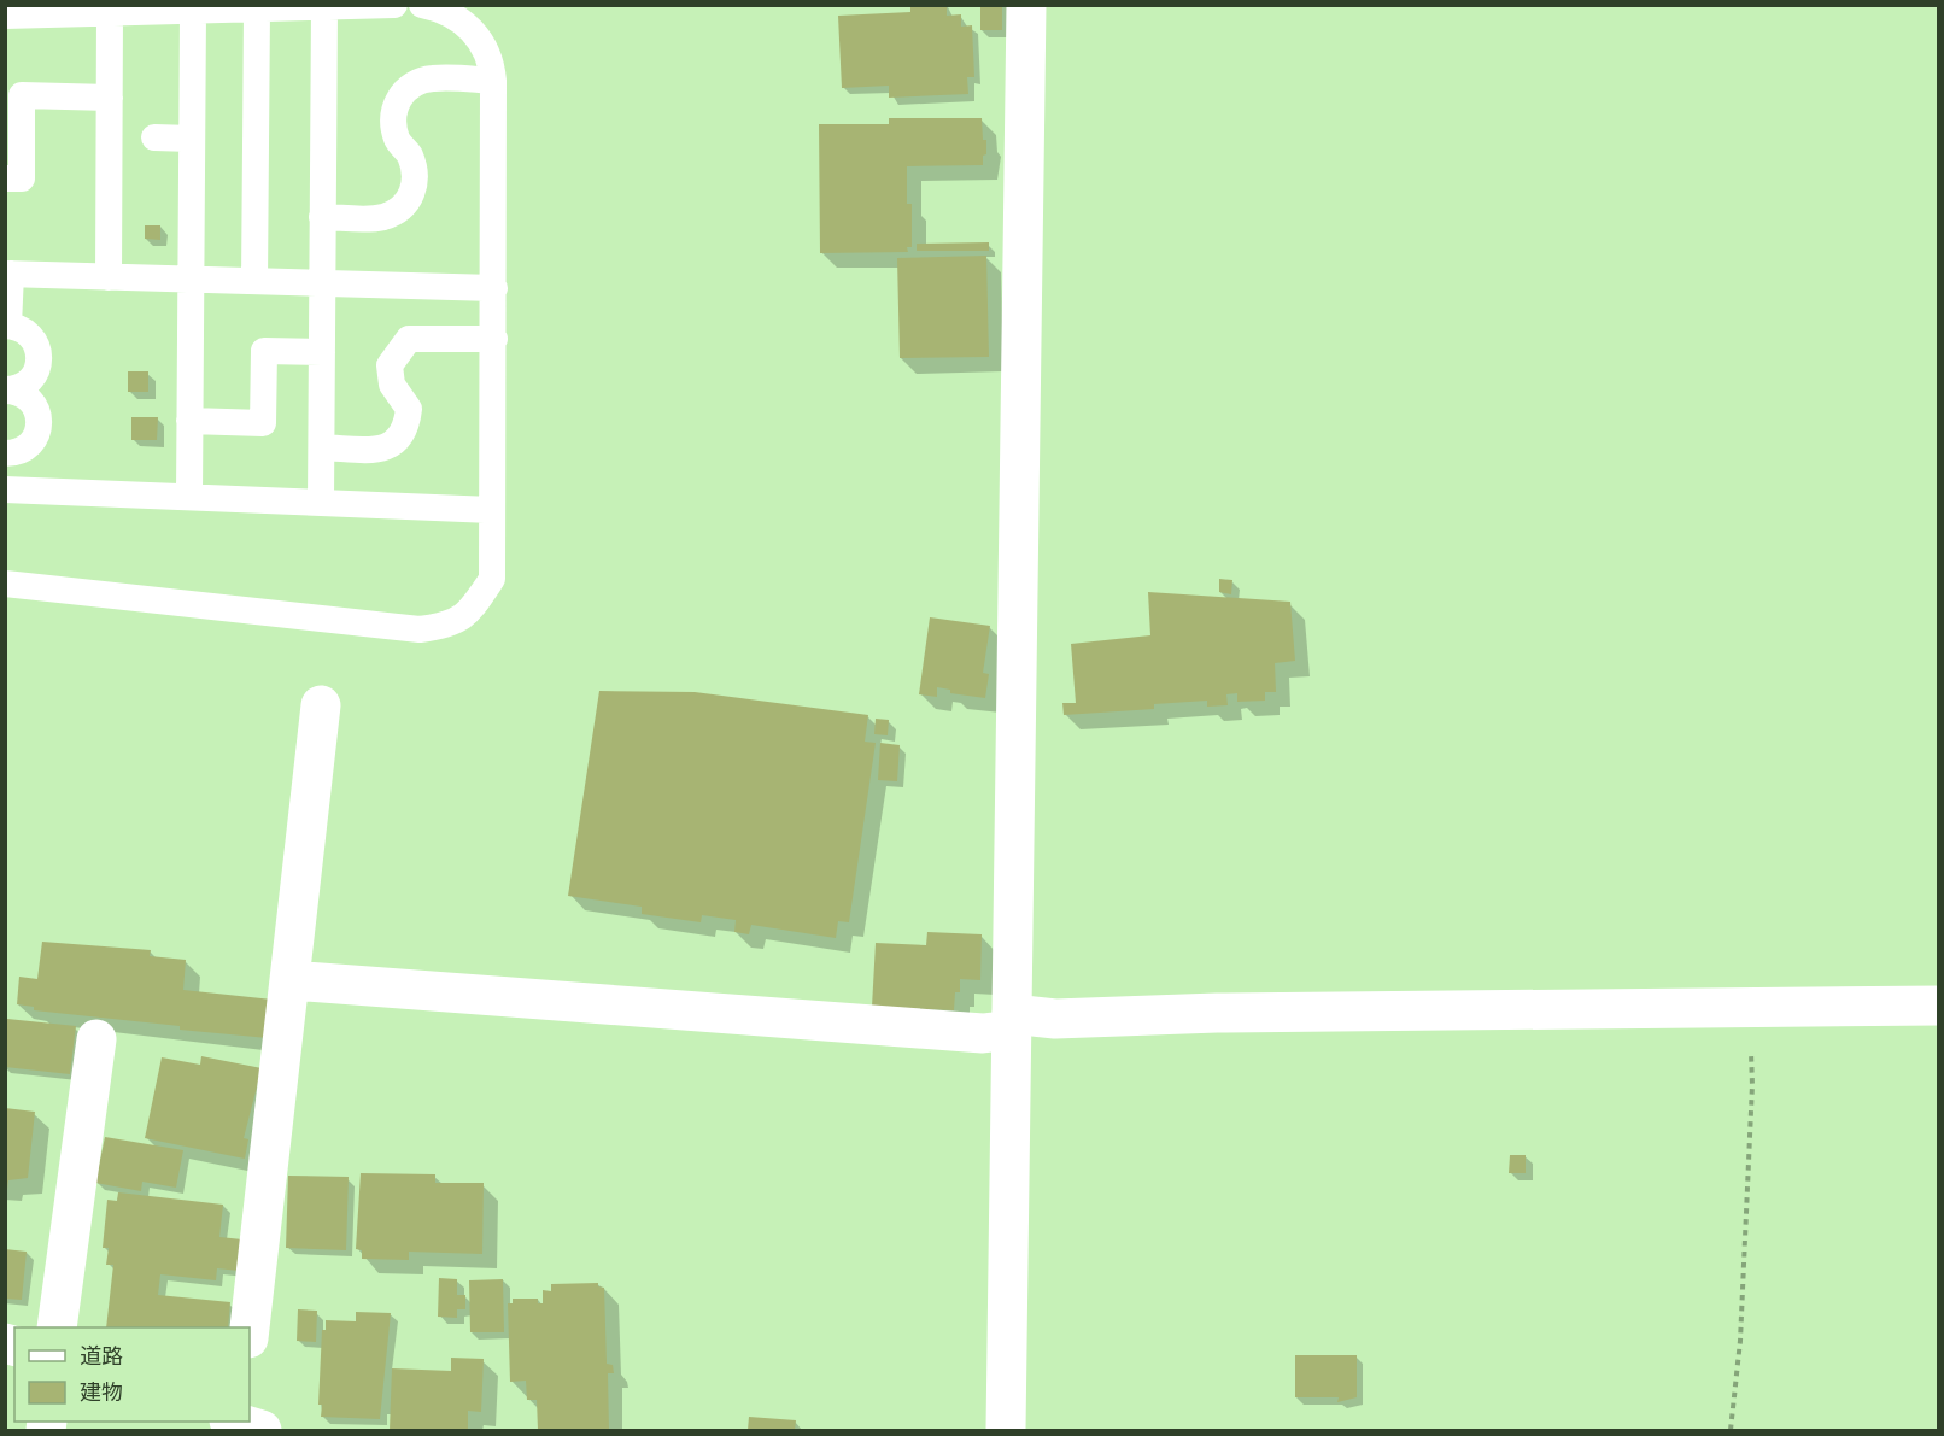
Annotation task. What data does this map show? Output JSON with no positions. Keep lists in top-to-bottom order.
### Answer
{
  "legend": ["道路", "建物"]
}
